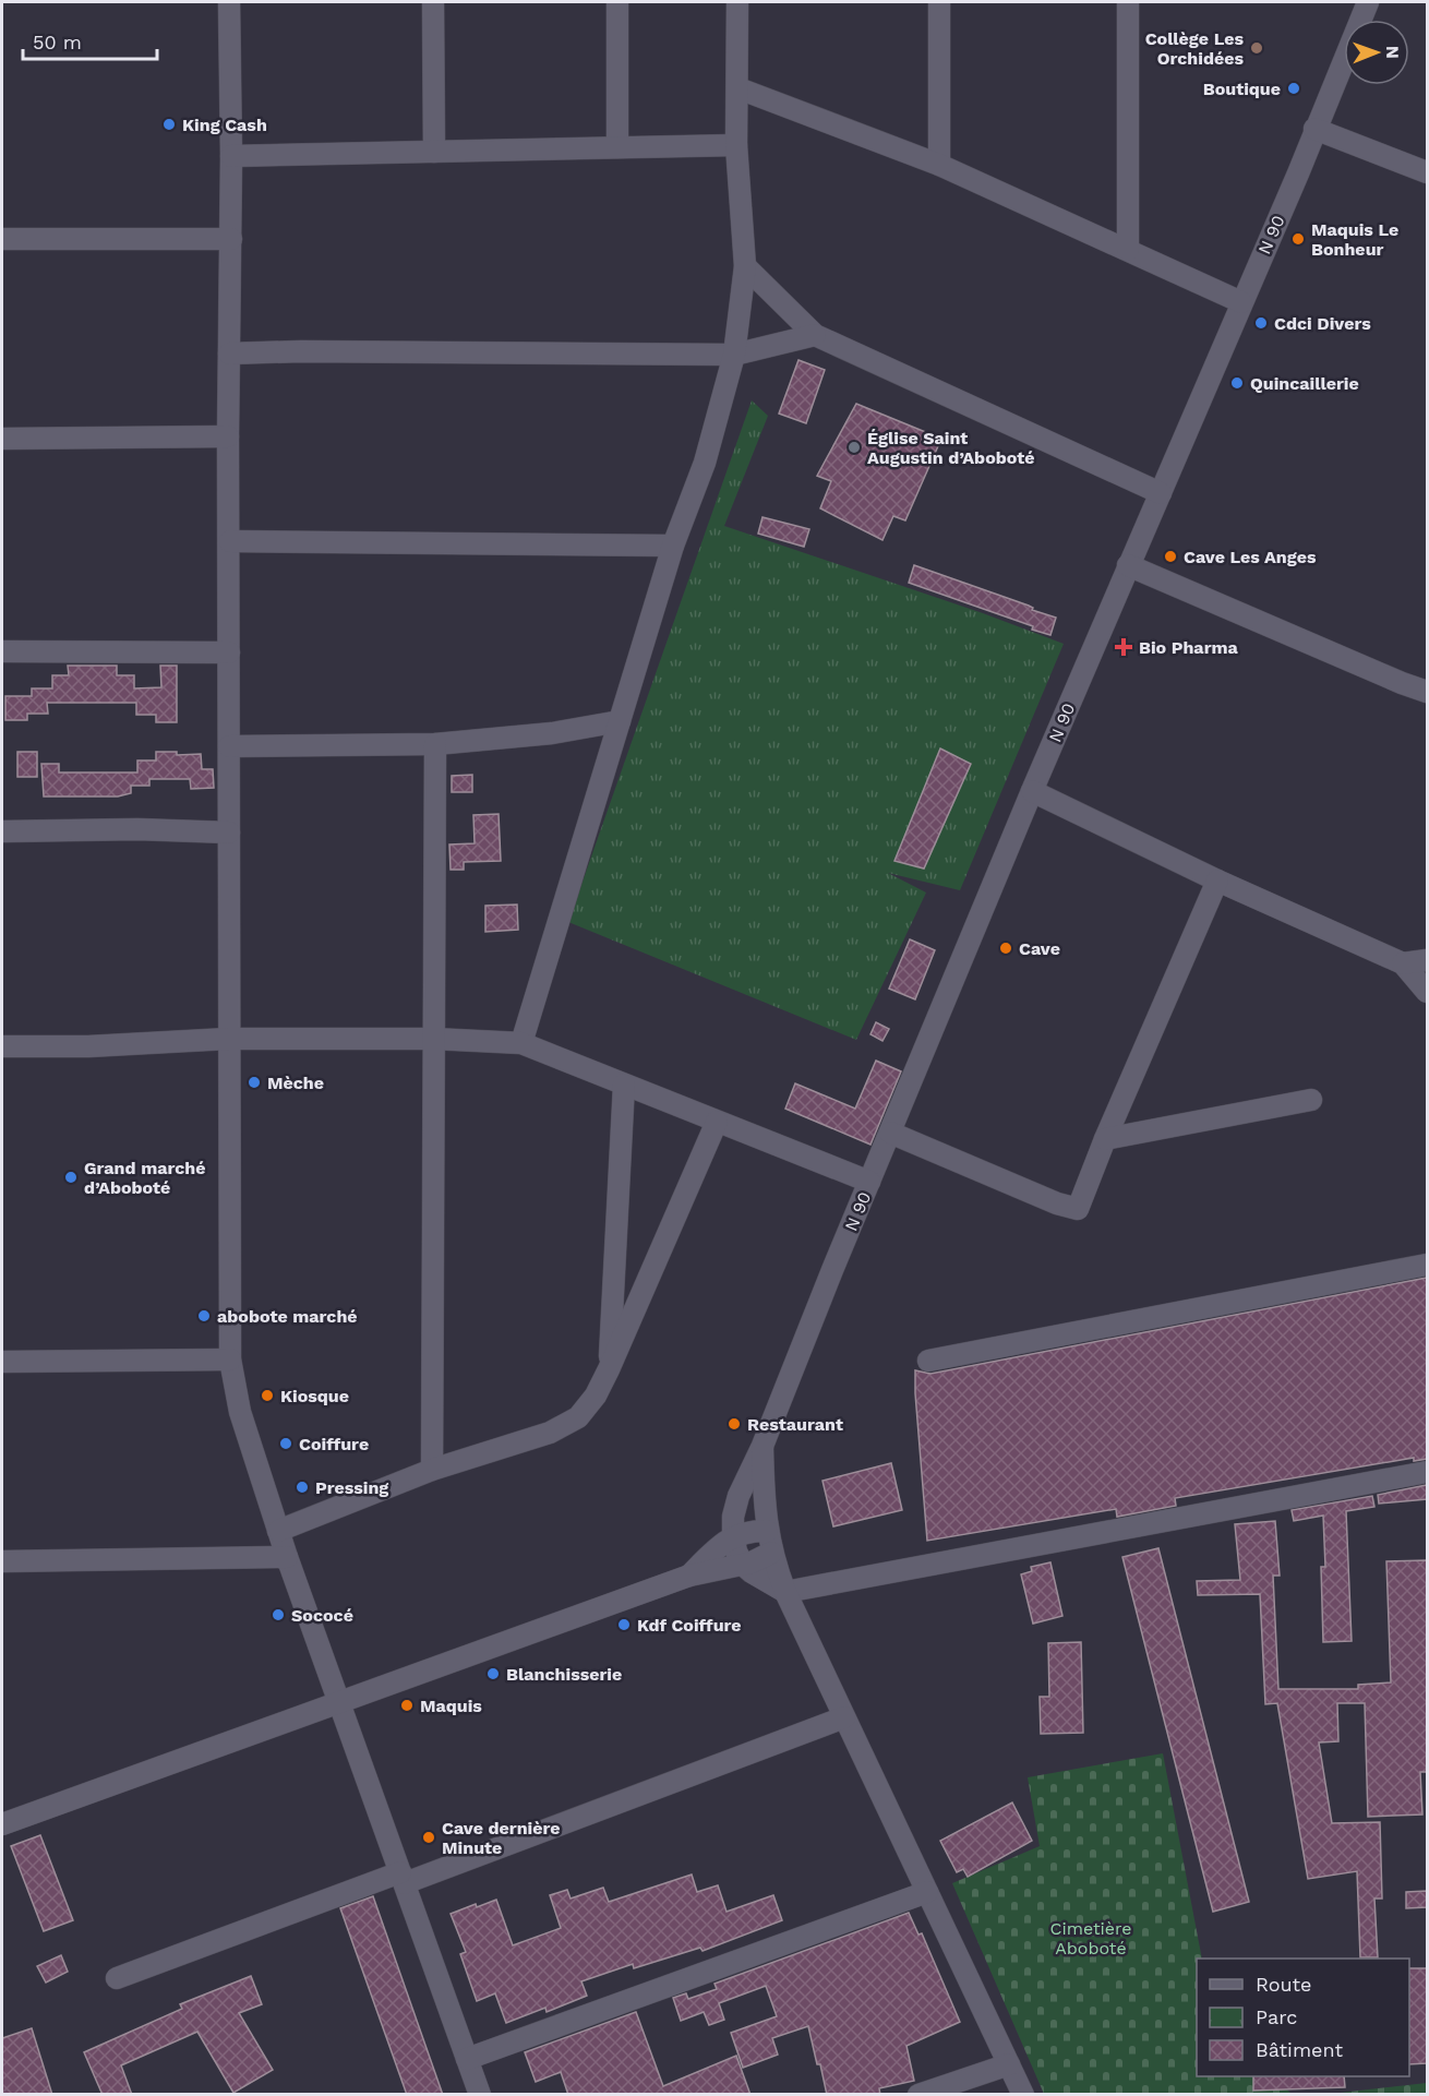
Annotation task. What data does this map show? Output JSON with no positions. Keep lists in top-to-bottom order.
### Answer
{
  "streets": {
    "street": ["N 90"]
  },
  "parks": ["Cimetière Aboboté"],
  "places": {
    "other": [
      "Collège Les Orchidées",
      "Boutique",
      "King Cash",
      "Maquis Le Bonheur",
      "Cdci Divers",
      "Quincaillerie",
      "Église Saint Augustin d’Aboboté",
      "Cave Les Anges",
      "Cave",
      "Mèche",
      "Grand marché d’Aboboté",
      "abobote marché",
      "Kiosque",
      "Restaurant",
      "Coiffure",
      "Pressing",
      "Sococé",
      "Kdf Coiffure",
      "Blanchisserie",
      "Maquis",
      "Cave dernière Minute"
    ],
    "health": ["Bio Pharma"]
  },
  "legend": ["Route", "Parc", "Bâtiment"],
  "scale_bar": "50 m",
  "north": "right"
}
